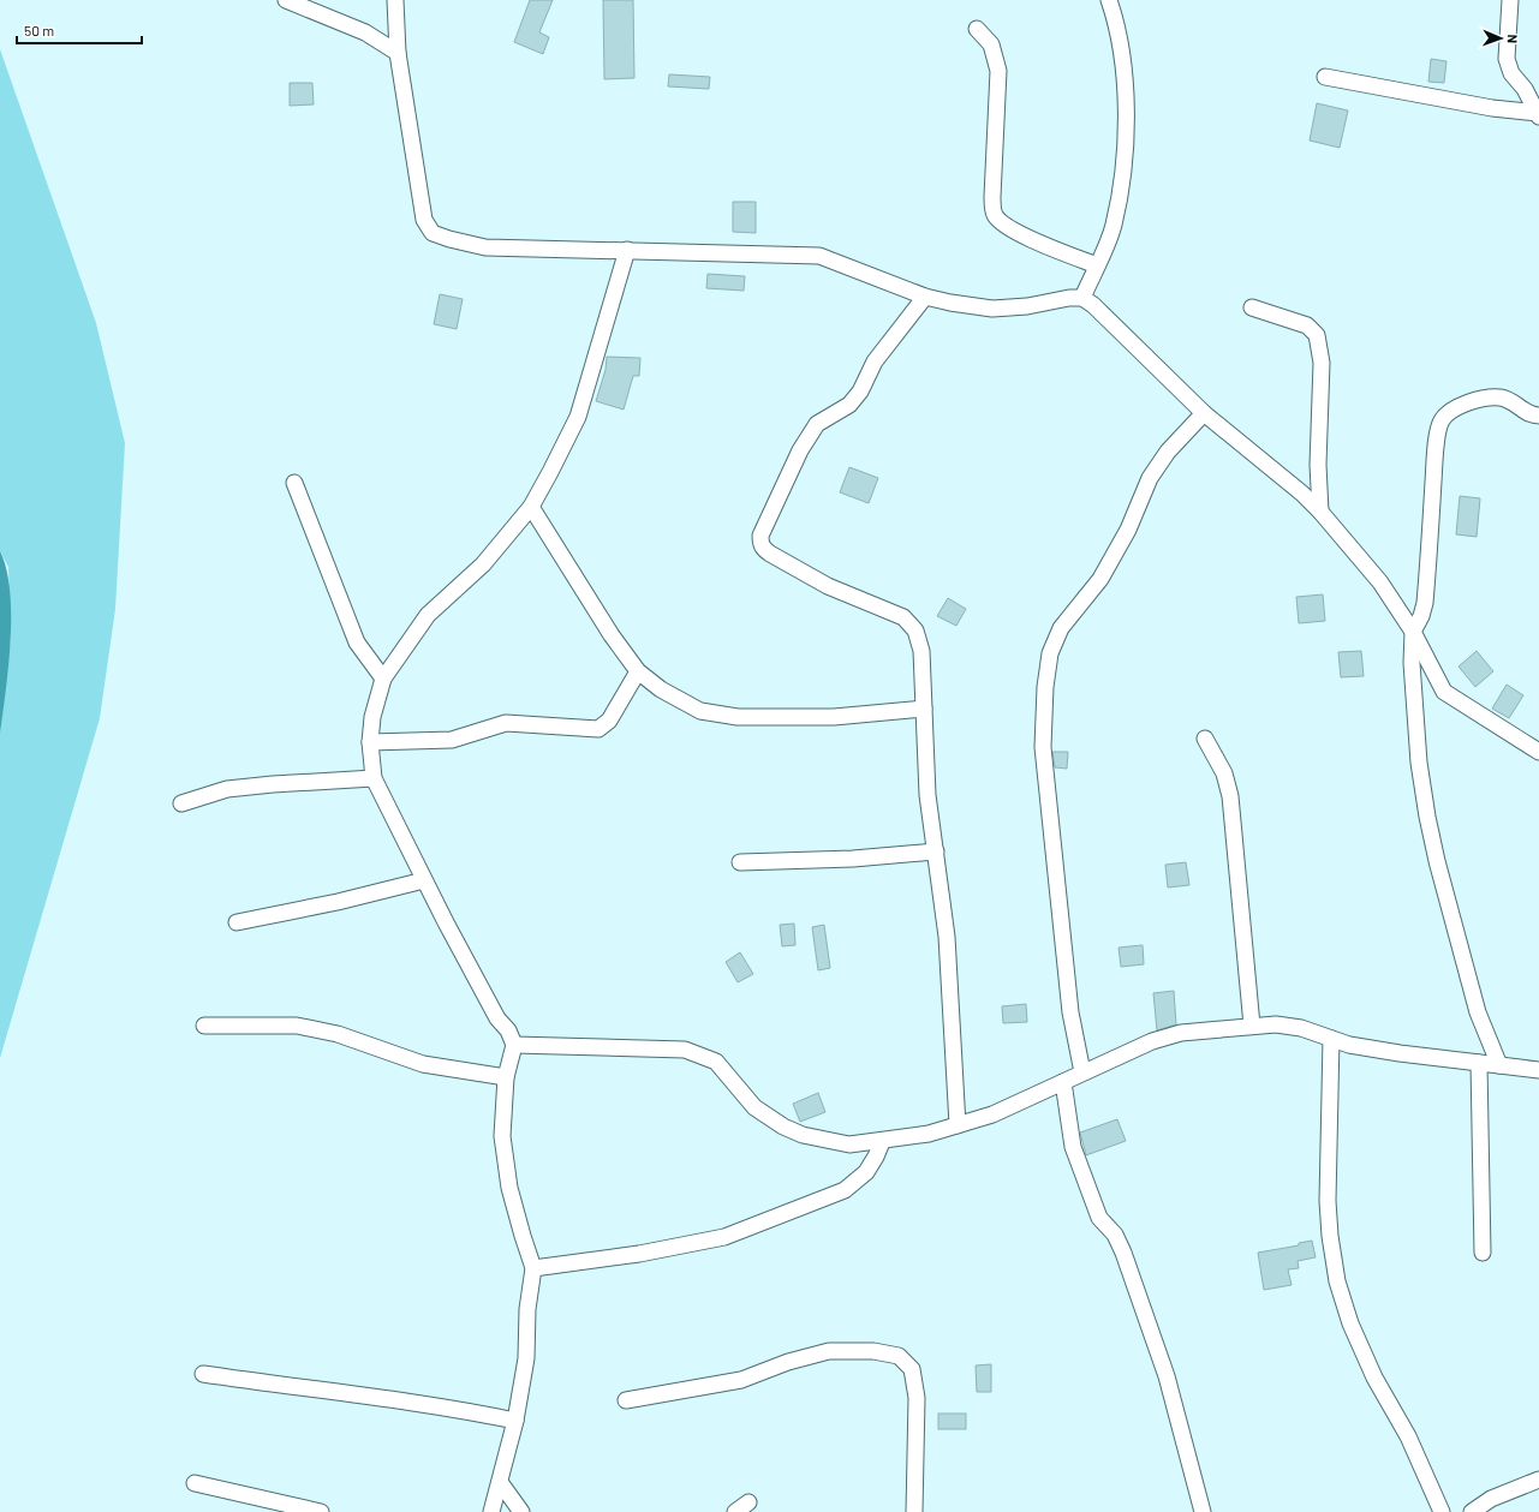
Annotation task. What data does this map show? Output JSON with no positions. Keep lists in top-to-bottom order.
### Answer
{
  "scale_bar": "50 m",
  "north": "right"
}
